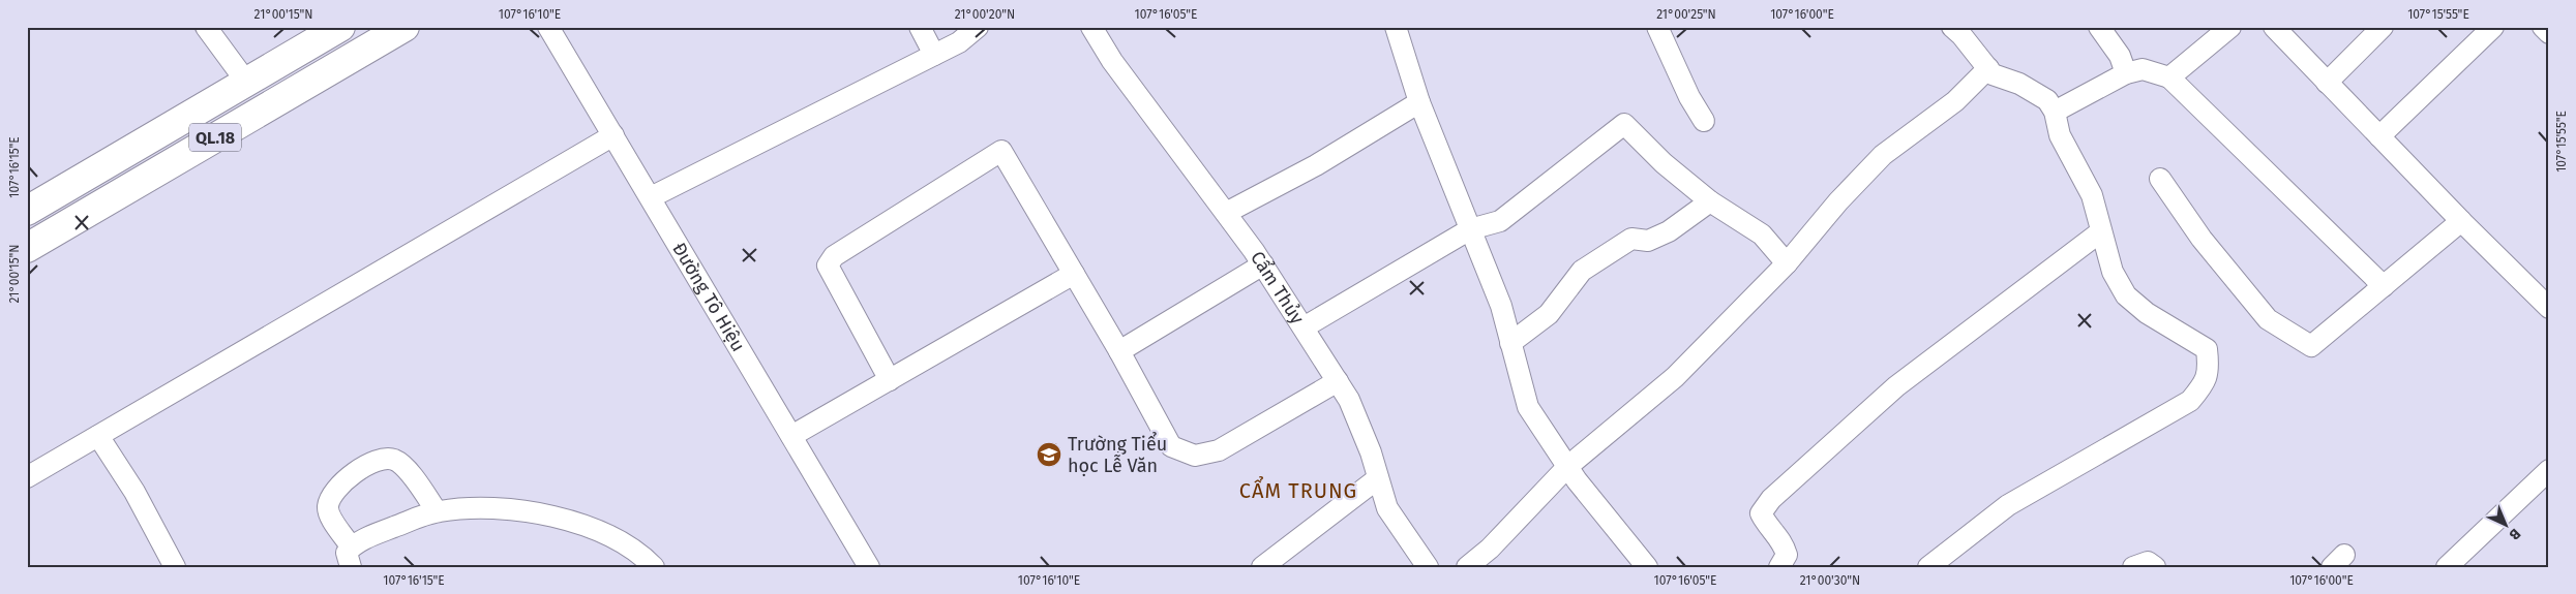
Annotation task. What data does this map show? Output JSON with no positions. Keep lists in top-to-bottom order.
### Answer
{
  "streets": {
    "highway": ["QL.18"],
    "street": ["Cẩm Thủy", "Đường Tô Hiệu"]
  },
  "districts": ["CẨM TRUNG"],
  "places": {
    "school or university": ["Trường Tiểu học Lễ Văn"]
  },
  "north": "bottom right",
  "coordinates": [
    "21°00'15\"N",
    "107°16'10\"E",
    "21°00'20\"N",
    "107°16'05\"E",
    "21°00'25\"N",
    "107°16'00\"E",
    "107°15'55\"E",
    "107°16'15\"E",
    "21°00'30\"N"
  ]
}
